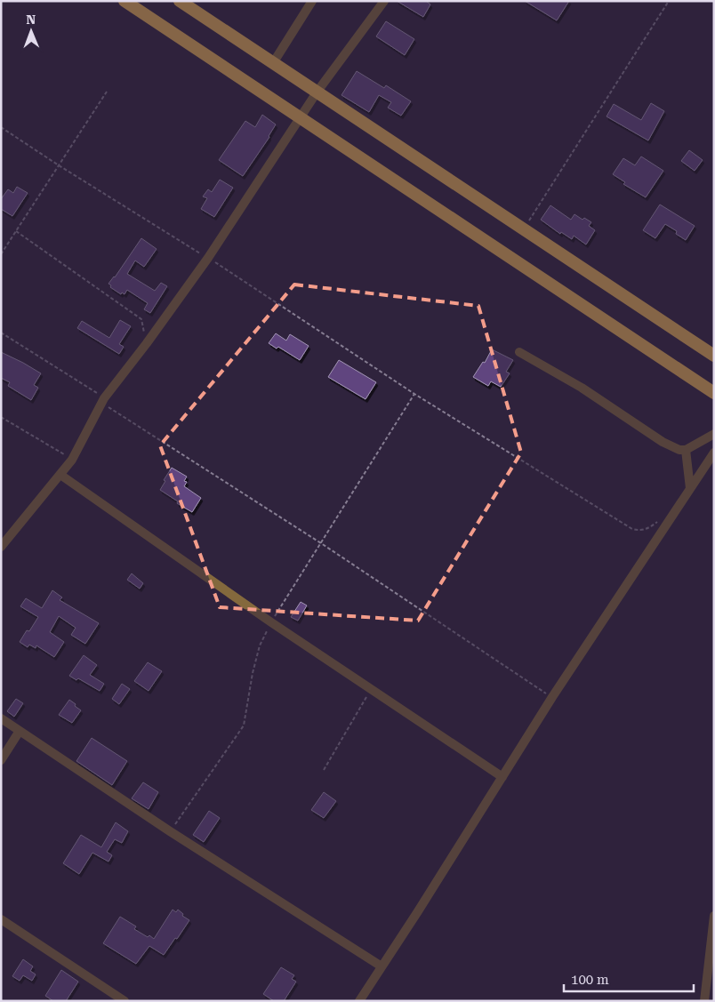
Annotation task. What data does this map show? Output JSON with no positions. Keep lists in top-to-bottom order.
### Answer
{
  "scale_bar": "100 m",
  "north": "top"
}
